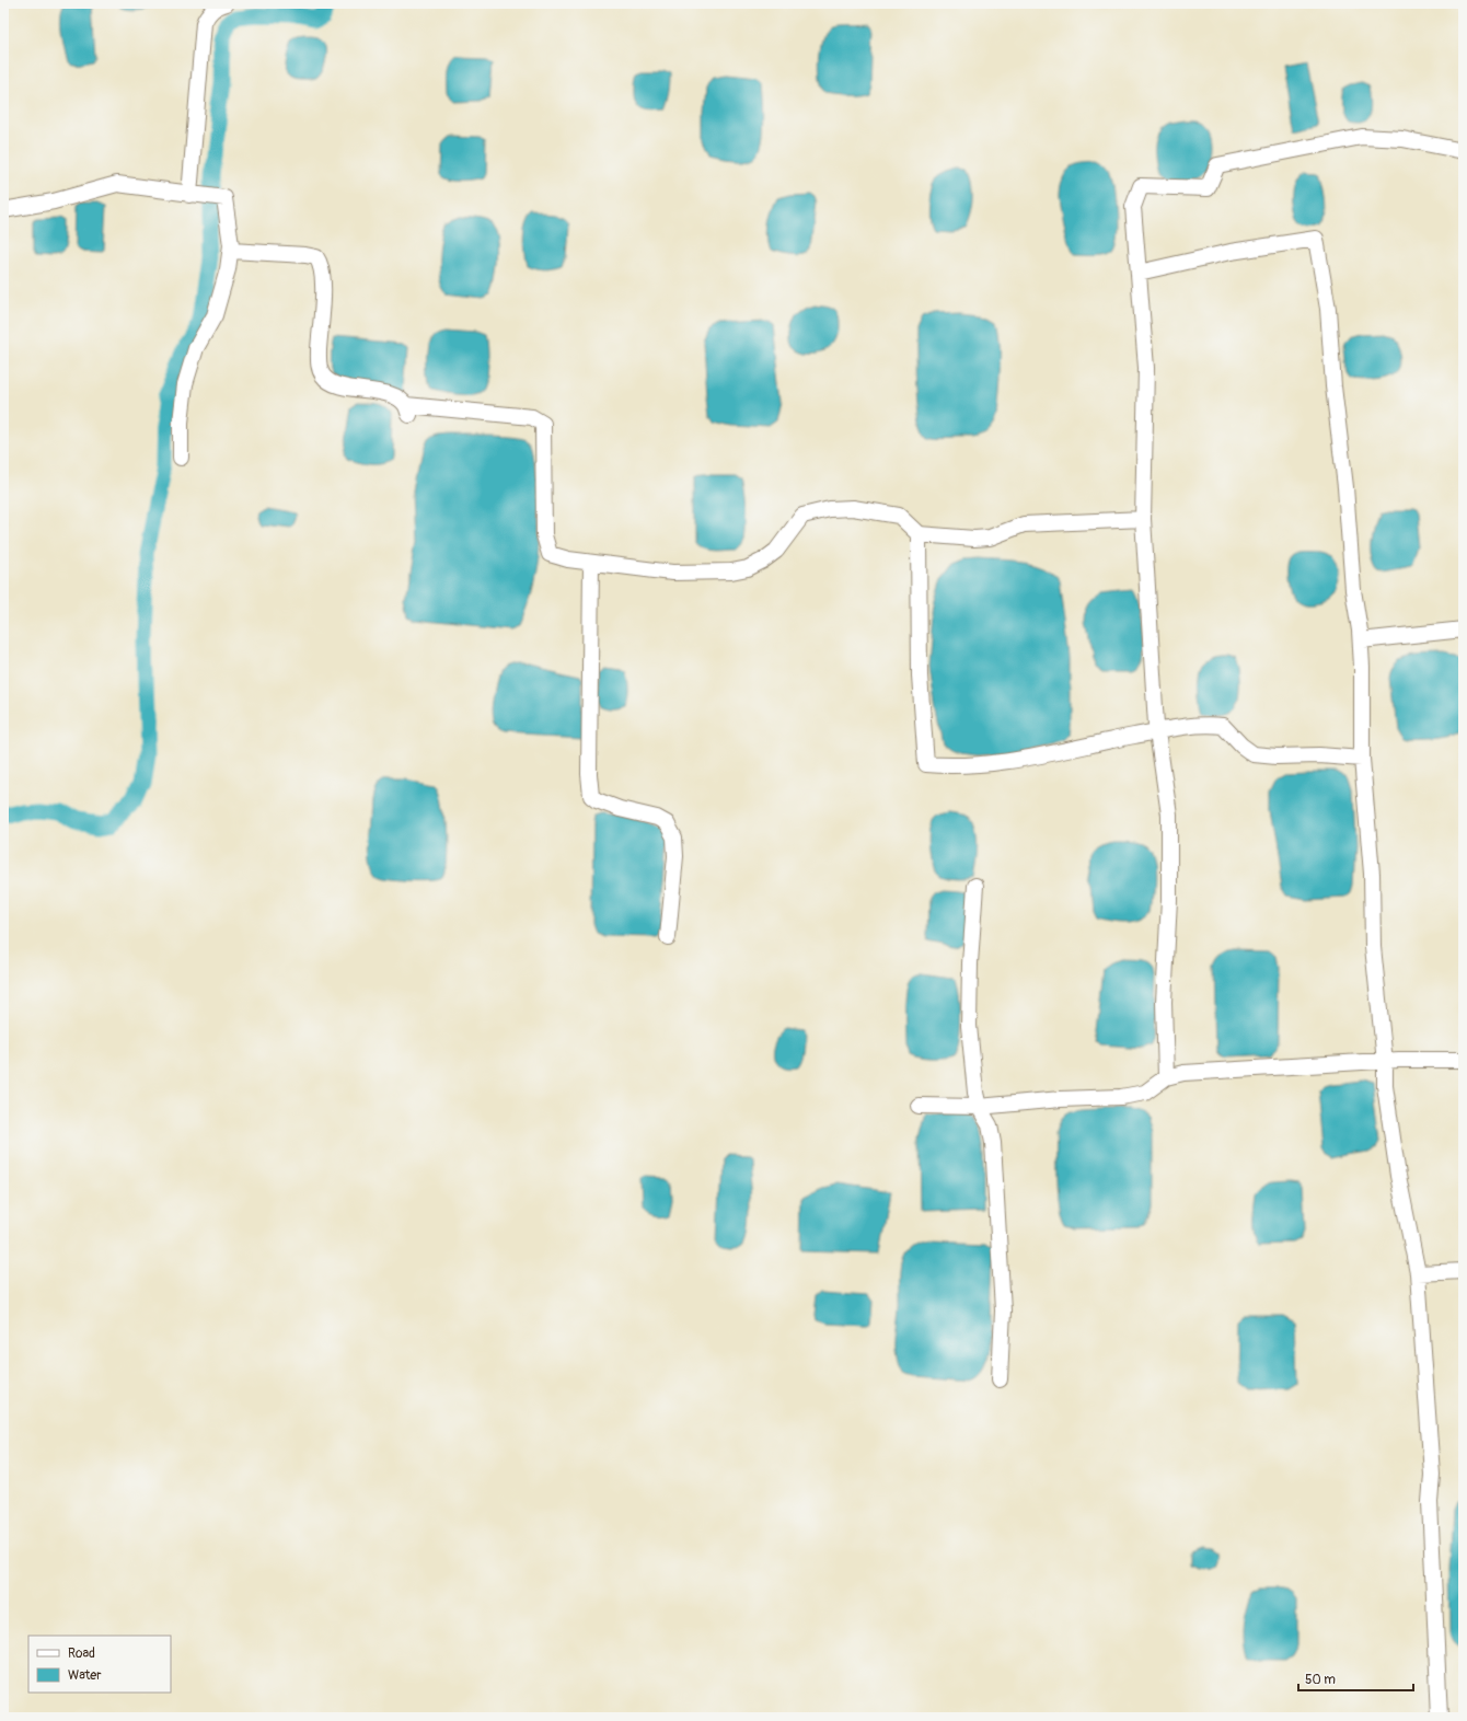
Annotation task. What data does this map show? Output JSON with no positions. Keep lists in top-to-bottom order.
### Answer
{
  "legend": ["Road", "Water"],
  "scale_bar": "50 m"
}
